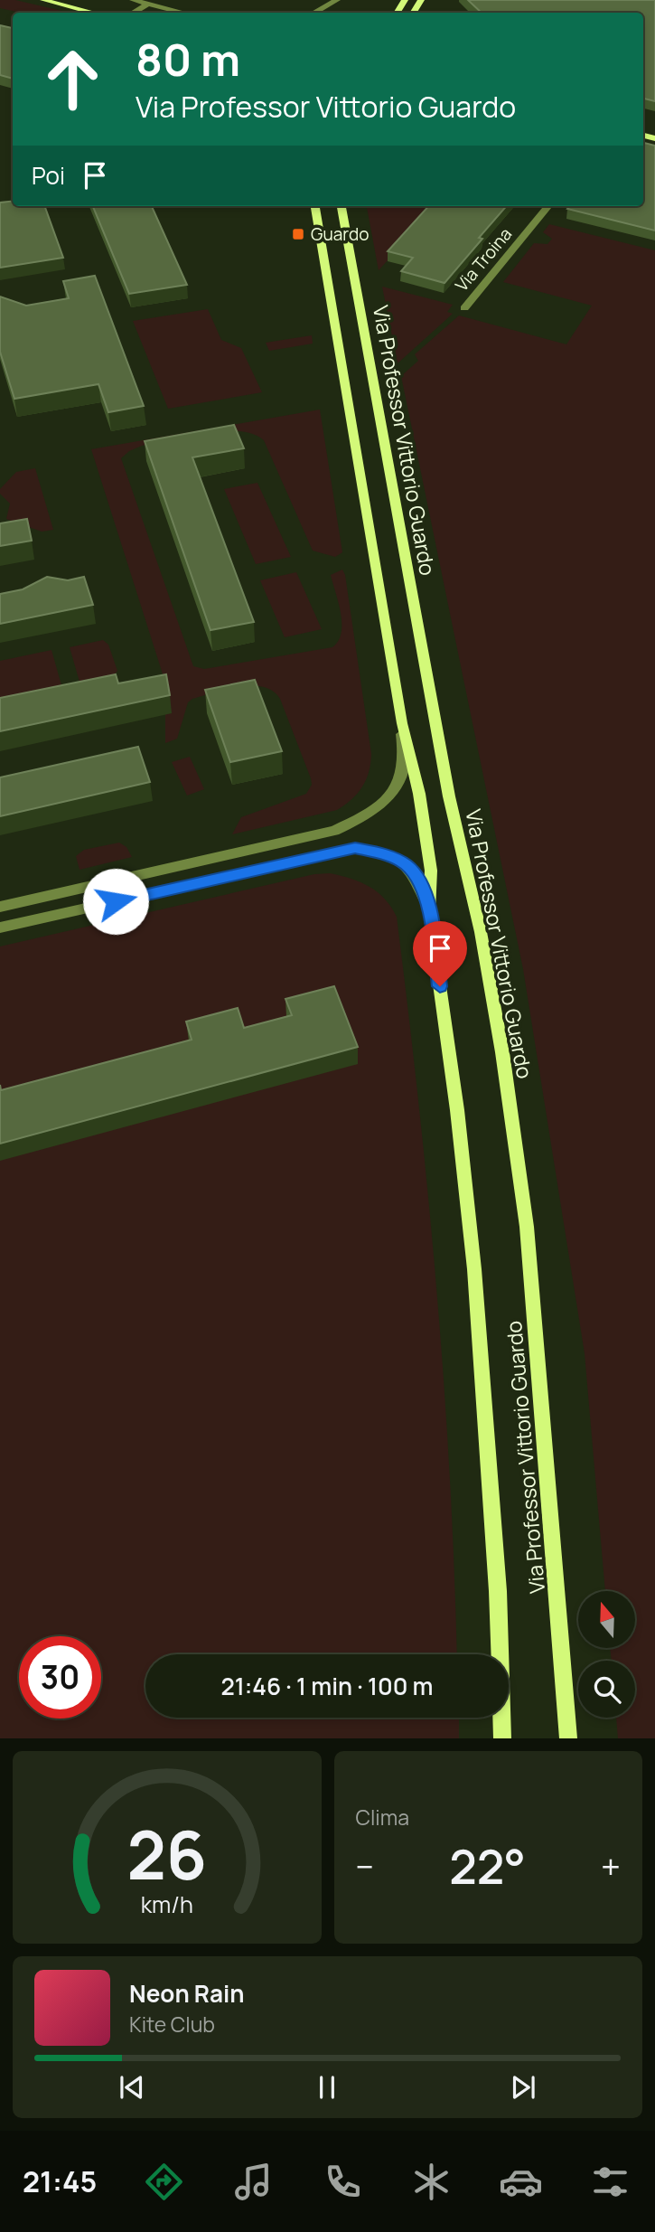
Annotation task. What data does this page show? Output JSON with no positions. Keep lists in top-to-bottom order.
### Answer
{
  "streets": {
    "street": ["Via Troina", "Via Professor Vittorio Guardo"]
  },
  "places": {
    "transit": ["Guardo"]
  },
  "north": "top",
  "page": {
    "turn": ["80 m", "Via Professor Vittorio Guardo"],
    "then": "Poi",
    "limit": "30",
    "trip": "21:46 · 1 min · 100 m",
    "tile": "Clima",
    "heat": ["−", "22°", "+"],
    "song": ["Neon Rain", "Kite Club"],
    "tabs": "21:45",
    "gauge": ["26", "km/h"]
  }
}
